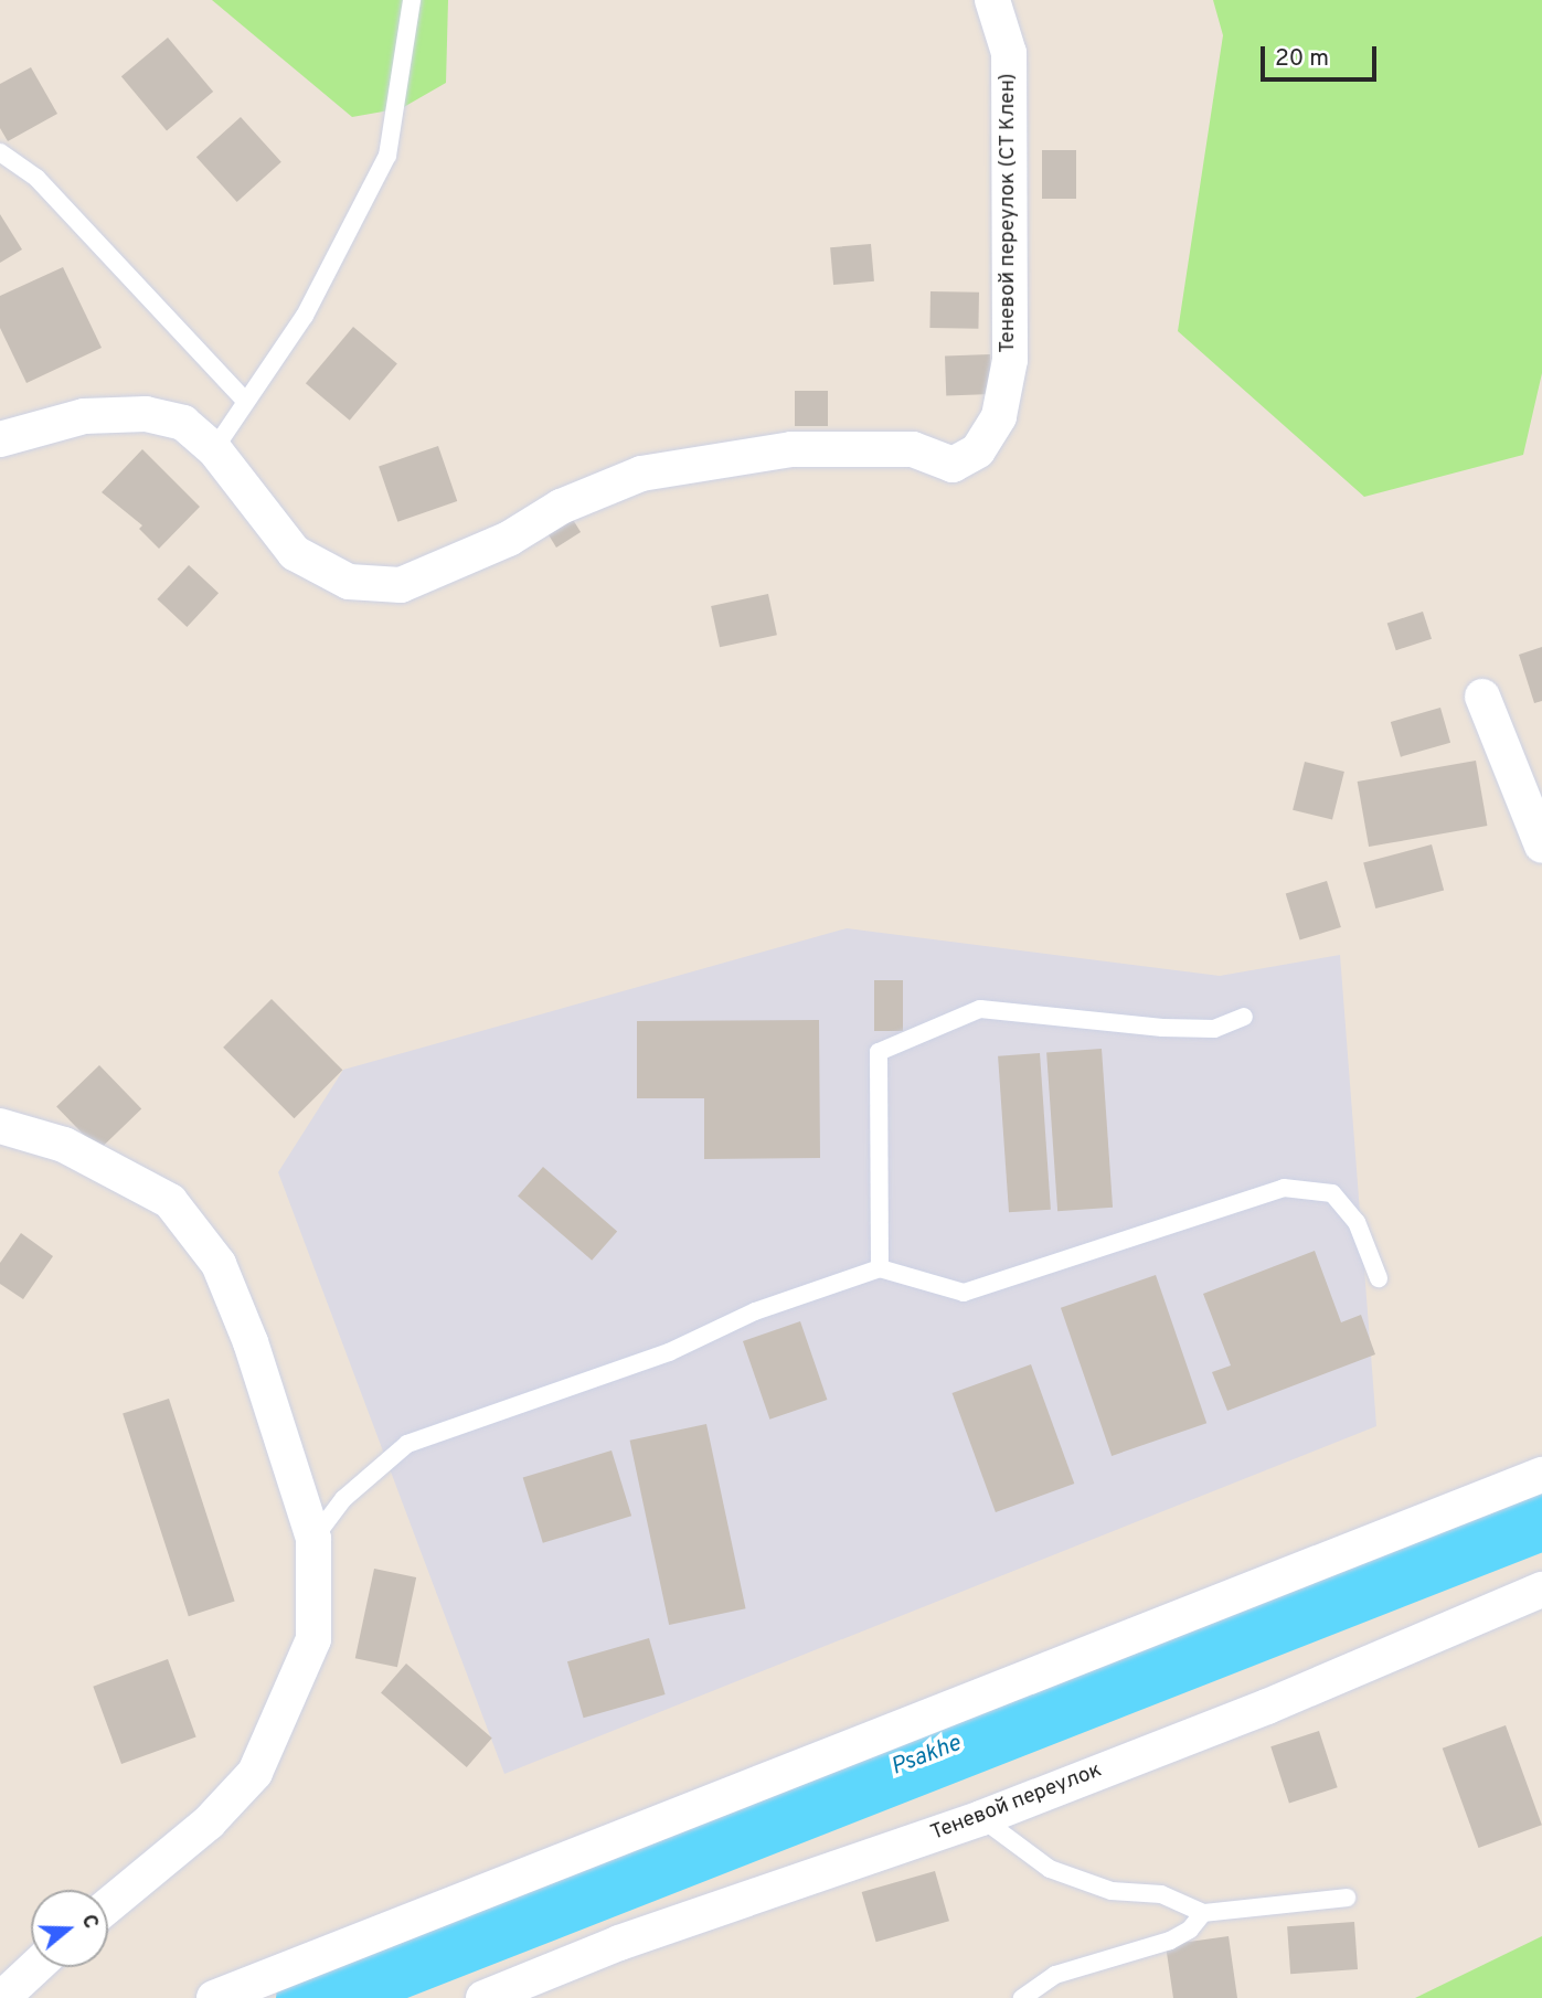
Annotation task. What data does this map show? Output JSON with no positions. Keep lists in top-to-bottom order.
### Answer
{
  "streets": {
    "street": ["Теневой переулок (СТ Клен)", "Теневой переулок"]
  },
  "water": ["Psakhe"],
  "scale_bar": "20 m",
  "north": "right"
}
